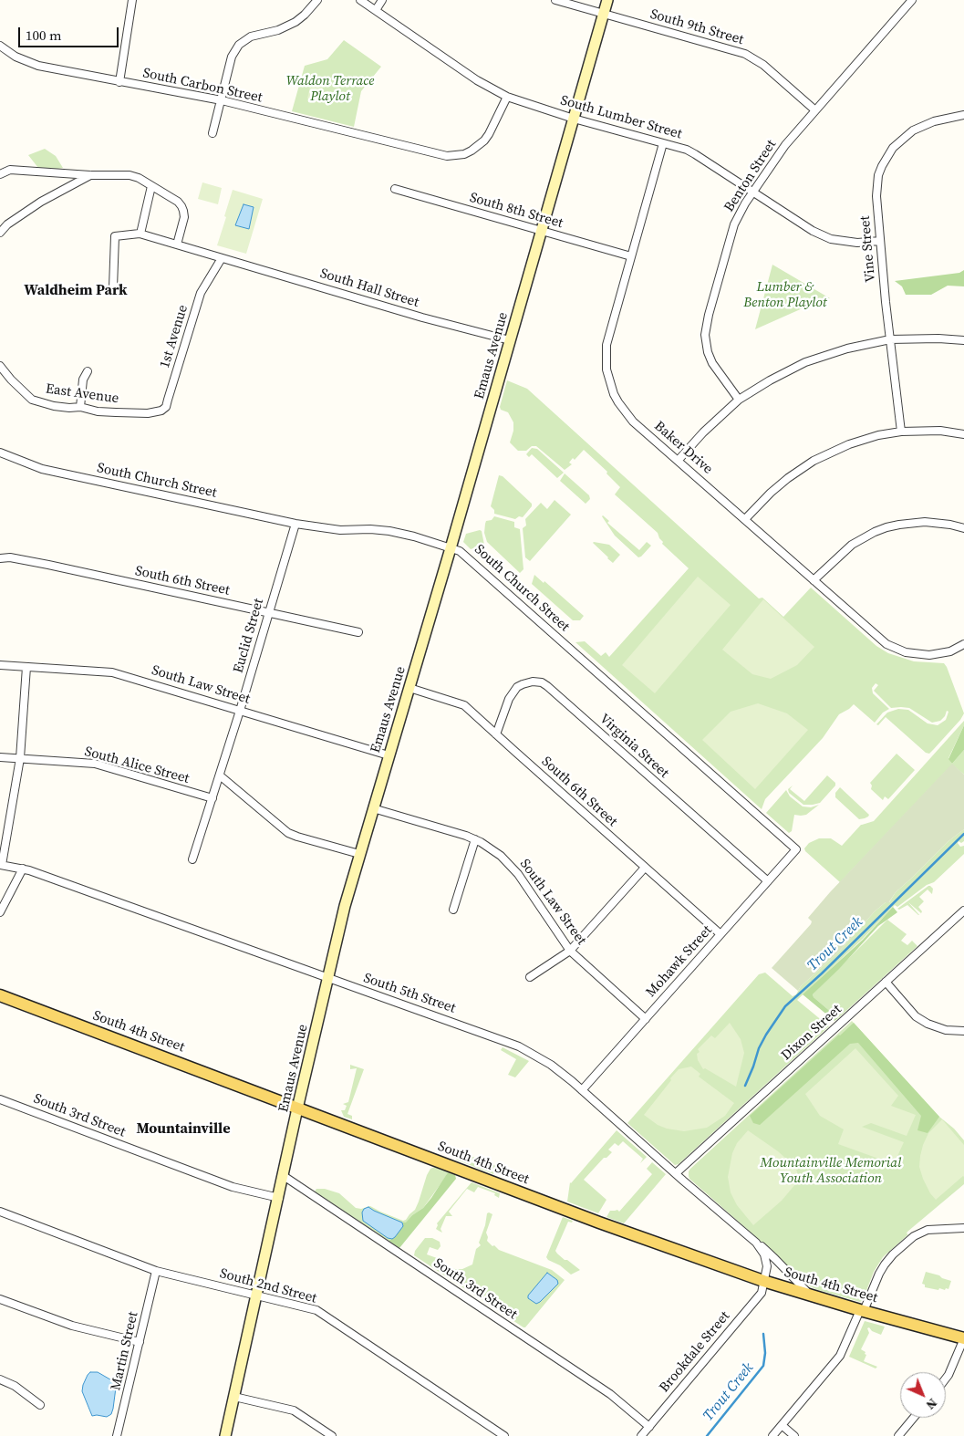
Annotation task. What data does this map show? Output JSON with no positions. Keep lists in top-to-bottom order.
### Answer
{
  "streets": {
    "main road": ["Emaus Avenue", "South 4th Street"],
    "street": [
      "South 9th Street",
      "South Carbon Street",
      "South Lumber Street",
      "Benton Street",
      "South 8th Street",
      "Vine Street",
      "South Hall Street",
      "1st Avenue",
      "East Avenue",
      "Baker Drive",
      "South Church Street",
      "South 6th Street",
      "Euclid Street",
      "South Law Street",
      "Virginia Street",
      "South Alice Street",
      "Mohawk Street",
      "South 5th Street",
      "Dixon Street",
      "South 3rd Street",
      "South 2nd Street",
      "Martin Street",
      "Brookdale Street"
    ]
  },
  "crossings": [
    ["South 9th Street", "Benton Street"],
    ["South 9th Street", "Emaus Avenue"],
    ["South Carbon Street", "South Lumber Street"],
    ["South Lumber Street", "Benton Street"],
    ["South Lumber Street", "Vine Street"],
    ["South Lumber Street", "Emaus Avenue"],
    ["South Lumber Street", "Baker Drive"],
    ["South 8th Street", "Emaus Avenue"],
    ["South 8th Street", "Baker Drive"],
    ["South Hall Street", "1st Avenue"],
    ["South Hall Street", "Emaus Avenue"],
    ["1st Avenue", "East Avenue"],
    ["Emaus Avenue", "South Church Street"],
    ["Emaus Avenue", "South 6th Street"],
    ["Emaus Avenue", "South Law Street"],
    ["Emaus Avenue", "South 5th Street"],
    ["Emaus Avenue", "South 4th Street"],
    ["Emaus Avenue", "South 3rd Street"],
    ["Emaus Avenue", "South 2nd Street"],
    ["South Church Street", "Euclid Street"],
    ["South Church Street", "Mohawk Street"],
    ["South 6th Street", "Euclid Street"],
    ["South 6th Street", "Virginia Street"],
    ["South 6th Street", "Mohawk Street"],
    ["Euclid Street", "South Law Street"],
    ["Euclid Street", "South Alice Street"],
    ["South Law Street", "Mohawk Street"],
    ["Virginia Street", "Mohawk Street"],
    ["Mohawk Street", "South 5th Street"],
    ["South 5th Street", "South 4th Street"],
    ["South 5th Street", "Dixon Street"],
    ["South 5th Street", "Brookdale Street"],
    ["South 4th Street", "Brookdale Street"],
    ["South 3rd Street", "Brookdale Street"],
    ["South 2nd Street", "Martin Street"]
  ],
  "districts": ["Waldheim Park", "Mountainville"],
  "water": ["Trout Creek"],
  "parks": ["Waldon Terrace Playlot", "Lumber & Benton Playlot", "Mountainville Memorial Youth Association"],
  "scale_bar": "100 m",
  "north": "bottom right"
}
